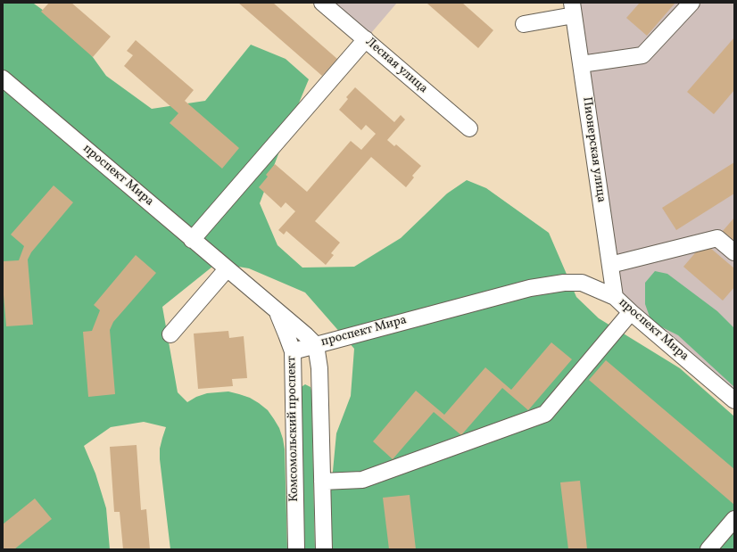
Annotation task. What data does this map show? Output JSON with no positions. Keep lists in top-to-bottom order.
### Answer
{
  "streets": {
    "street": [
      "Лесная улица",
      "Пионерская улица",
      "проспект Мира",
      "Комсомольский проспект"
    ]
  },
  "crossings": [
    ["Пионерская улица", "проспект Мира"],
    ["проспект Мира", "Комсомольский проспект"]
  ]
}
